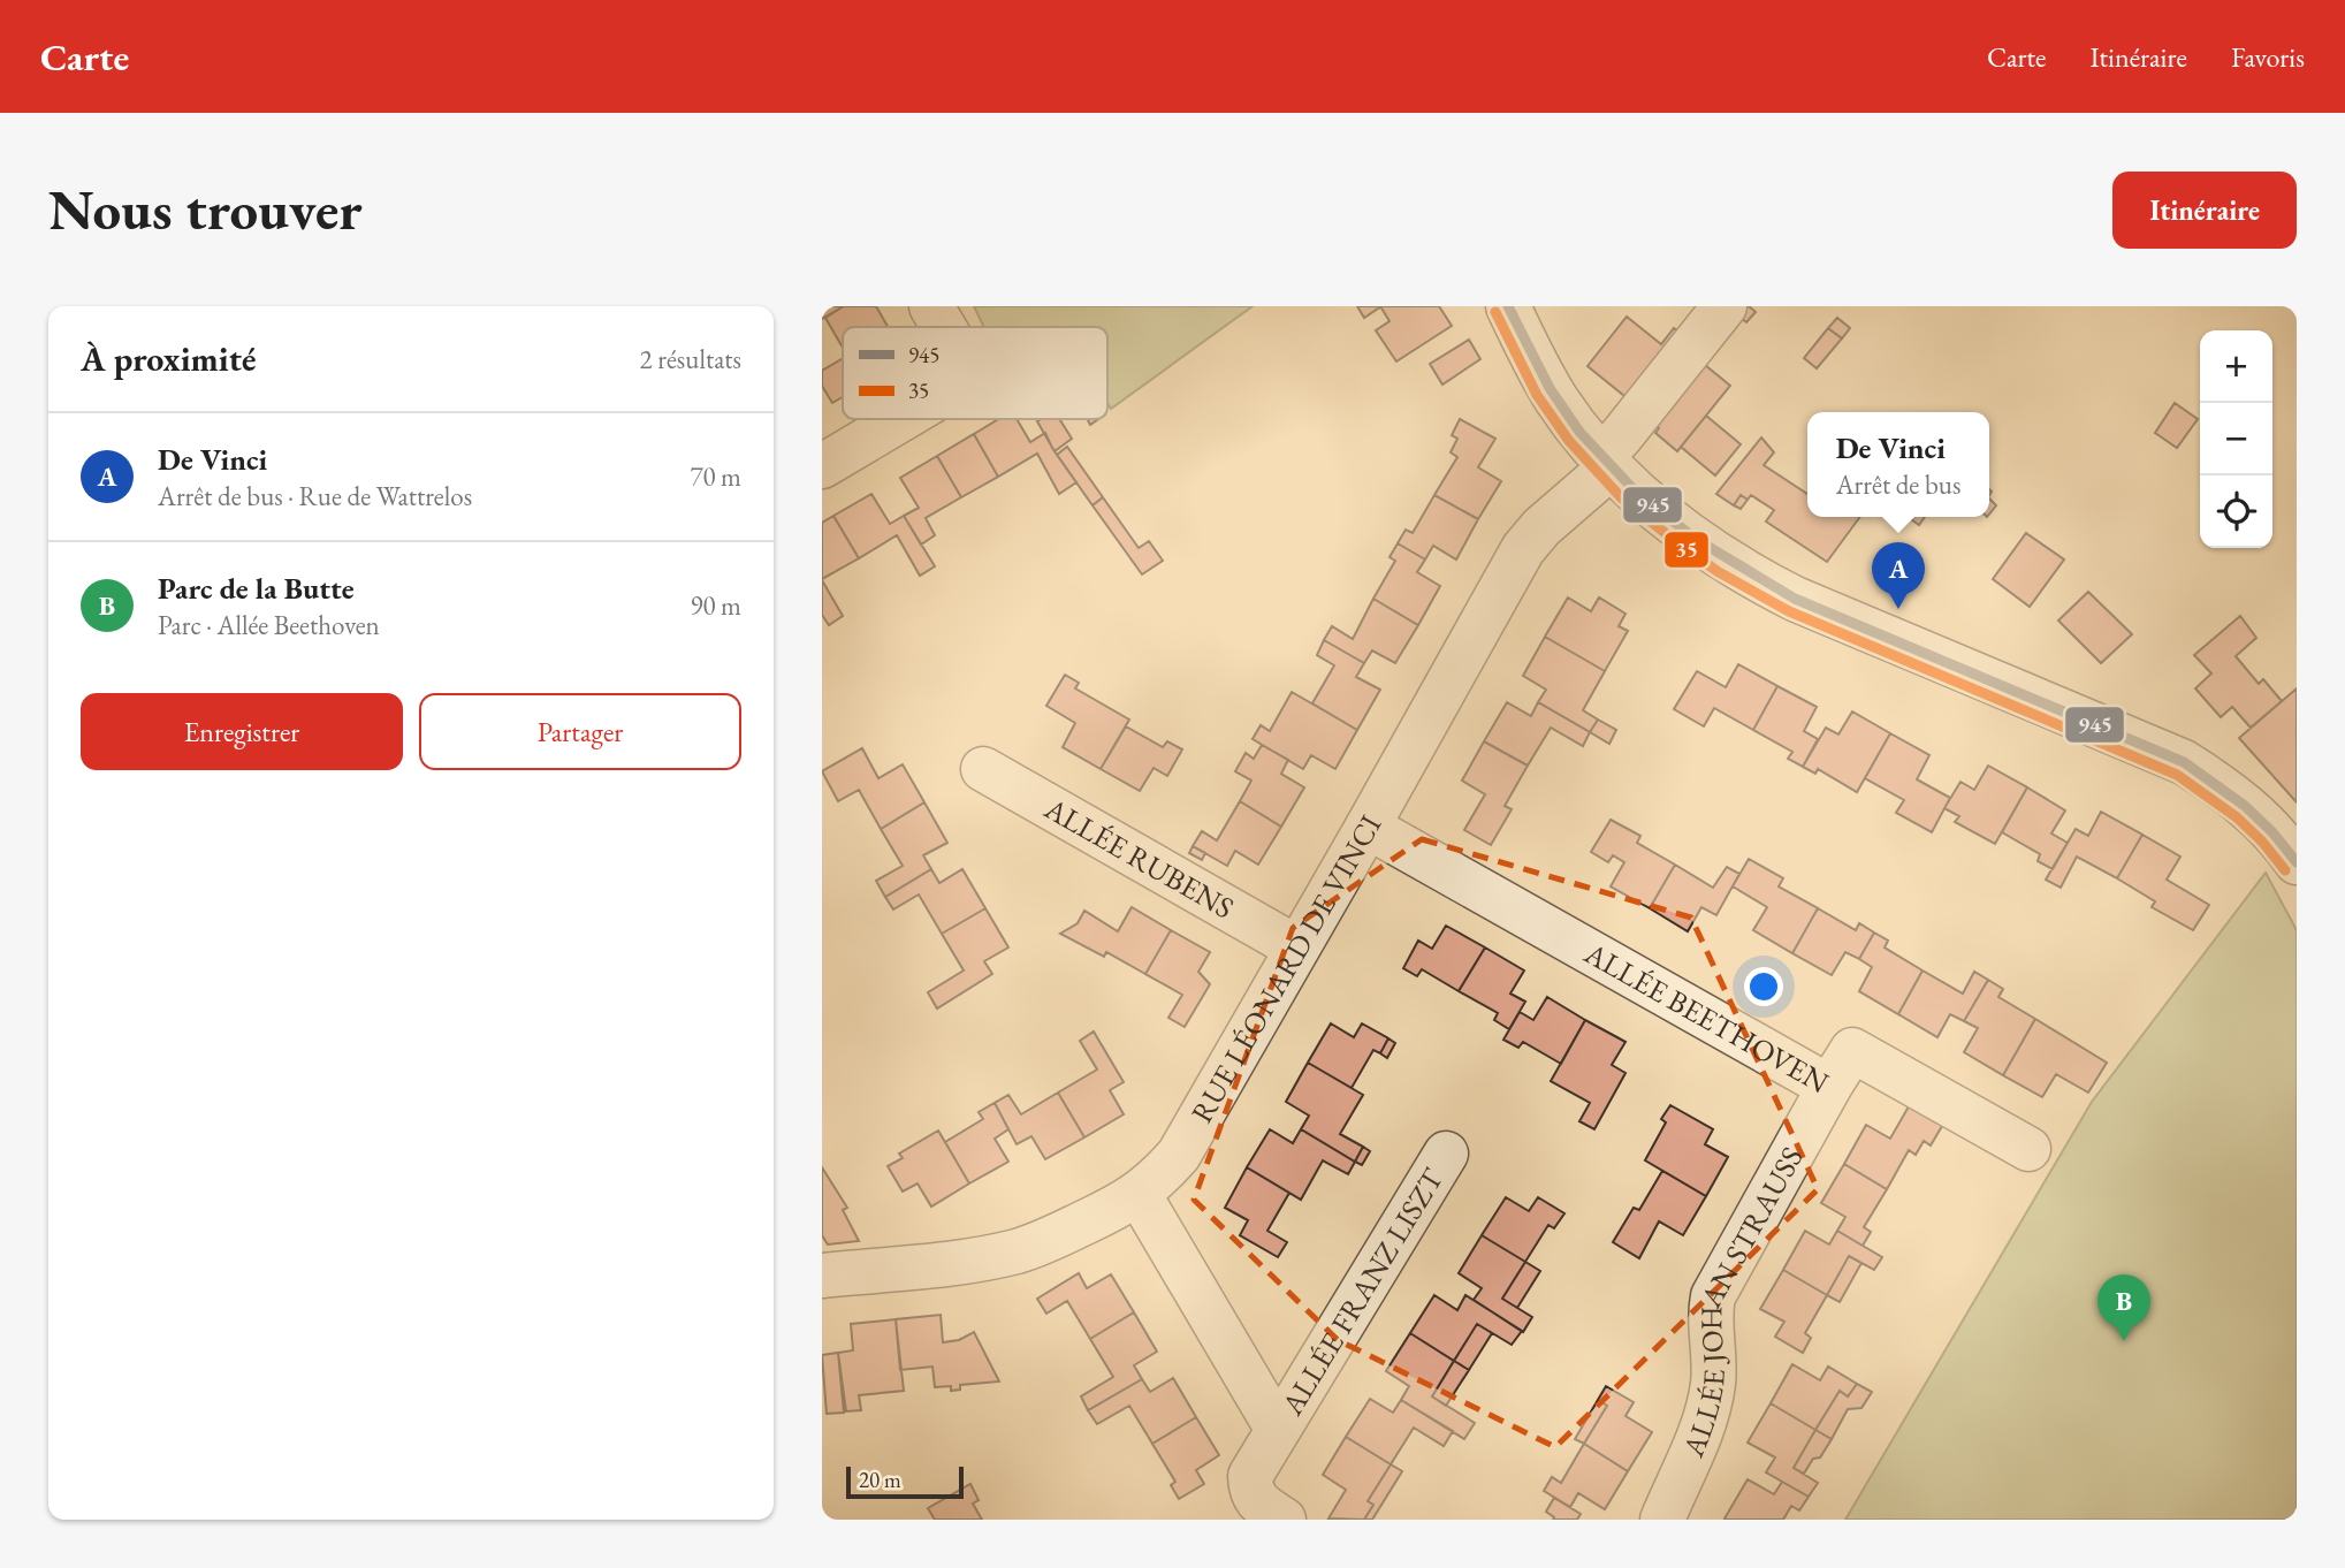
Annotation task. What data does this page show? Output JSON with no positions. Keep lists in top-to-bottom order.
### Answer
{
  "streets": {
    "street": [
      "ALLÉE RUBENS",
      "RUE LÉONARD DE VINCI",
      "ALLÉE BEETHOVEN",
      "ALLÉE FRANZ LISZT",
      "ALLÉE JOHAN STRAUSS"
    ]
  },
  "crossings": [
    ["ALLÉE RUBENS", "RUE LÉONARD DE VINCI"],
    ["RUE LÉONARD DE VINCI", "ALLÉE BEETHOVEN"],
    ["ALLÉE BEETHOVEN", "ALLÉE JOHAN STRAUSS"]
  ],
  "lines": ["transit line 945", "transit line 35"],
  "legend": ["945", "35"],
  "scale_bar": "20 m",
  "page": {
    "header": "Carte",
    "nav": ["Carte", "Itinéraire", "Favoris"],
    "buttons": [
      "Itinéraire",
      ["Enregistrer", "Partager"]
    ],
    "title": "Nous trouver",
    "heading": ["À proximité", "2 résultats"],
    "map_buttons": ["+", "−"],
    "list": [
      {
        "mark": "A",
        "name": "De Vinci",
        "note": "Arrêt de bus · Rue de Wattrelos",
        "value": "70 m"
      },
      {
        "mark": "B",
        "name": "Parc de la Butte",
        "note": "Parc · Allée Beethoven",
        "value": "90 m"
      }
    ],
    "popup": ["De Vinci", "Arrêt de bus"],
    "pins": ["A", "B"],
    "scale": "20 m"
  }
}
